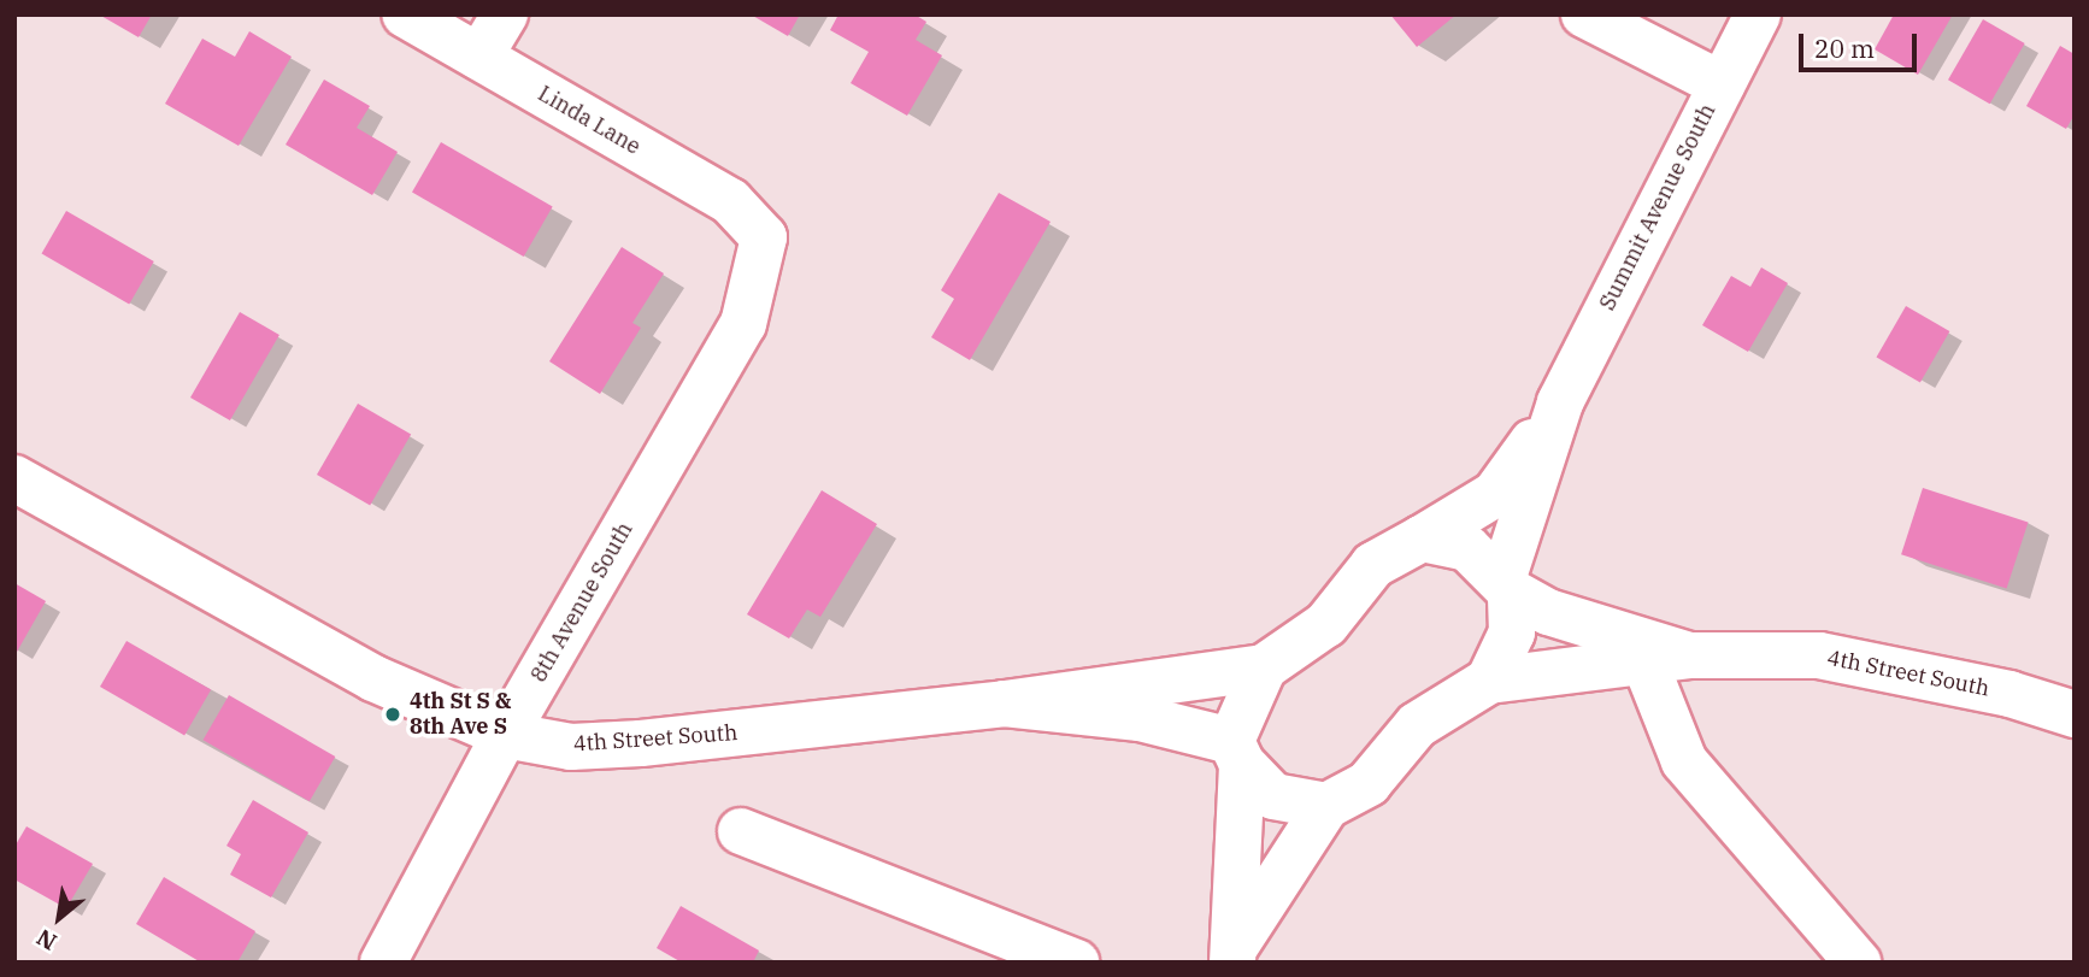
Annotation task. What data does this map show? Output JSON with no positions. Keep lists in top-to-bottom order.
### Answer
{
  "streets": {
    "street": [
      "Linda Lane",
      "Summit Avenue South",
      "8th Avenue South",
      "4th Street South"
    ]
  },
  "crossings": [
    ["Linda Lane", "8th Avenue South"],
    ["Summit Avenue South", "4th Street South"],
    ["8th Avenue South", "4th Street South"]
  ],
  "places": ["4th St S & 8th Ave S"],
  "scale_bar": "20 m",
  "north": "bottom left"
}
